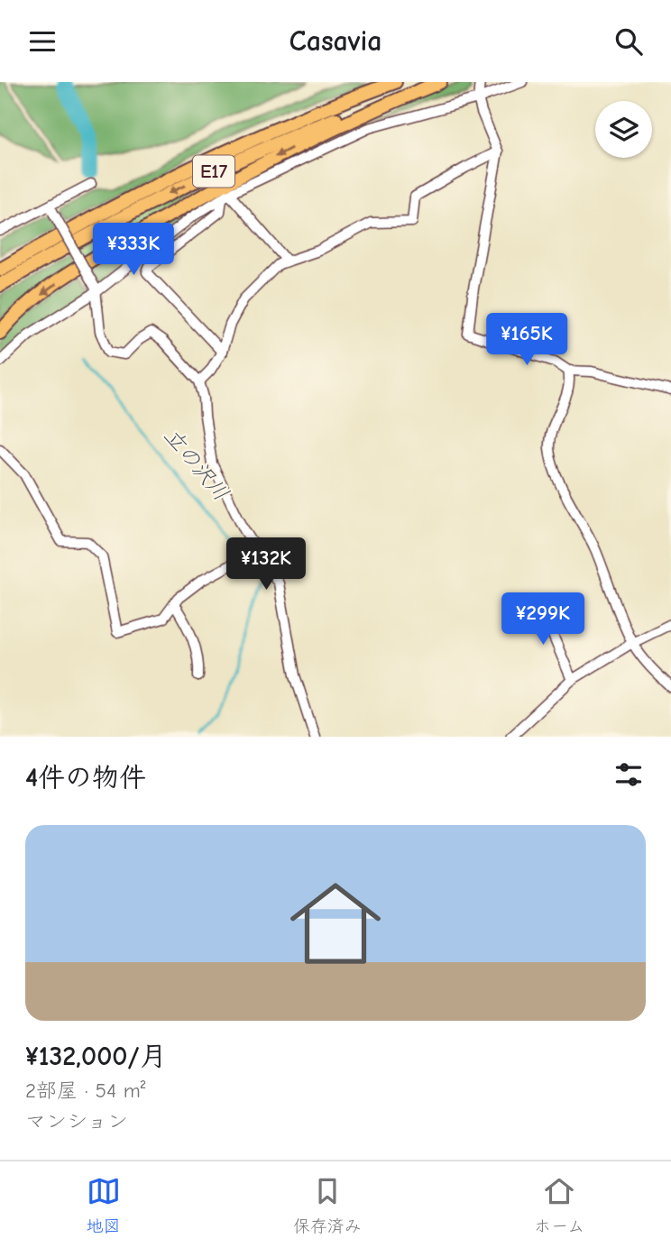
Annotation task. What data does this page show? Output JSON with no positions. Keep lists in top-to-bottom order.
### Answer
{
  "streets": {
    "highway": ["E17"]
  },
  "water": ["立の沢川"],
  "page": {
    "header": "Casavia",
    "price": [
      "¥333K",
      "¥165K",
      "¥132K",
      "¥299K"
    ],
    "heading": "4件の物件",
    "list": [
      {
        "name": "¥132,000/月",
        "note": "2部屋 · 54 m² · マンション"
      }
    ],
    "tabs": ["地図", "保存済み", "ホーム"]
  }
}
